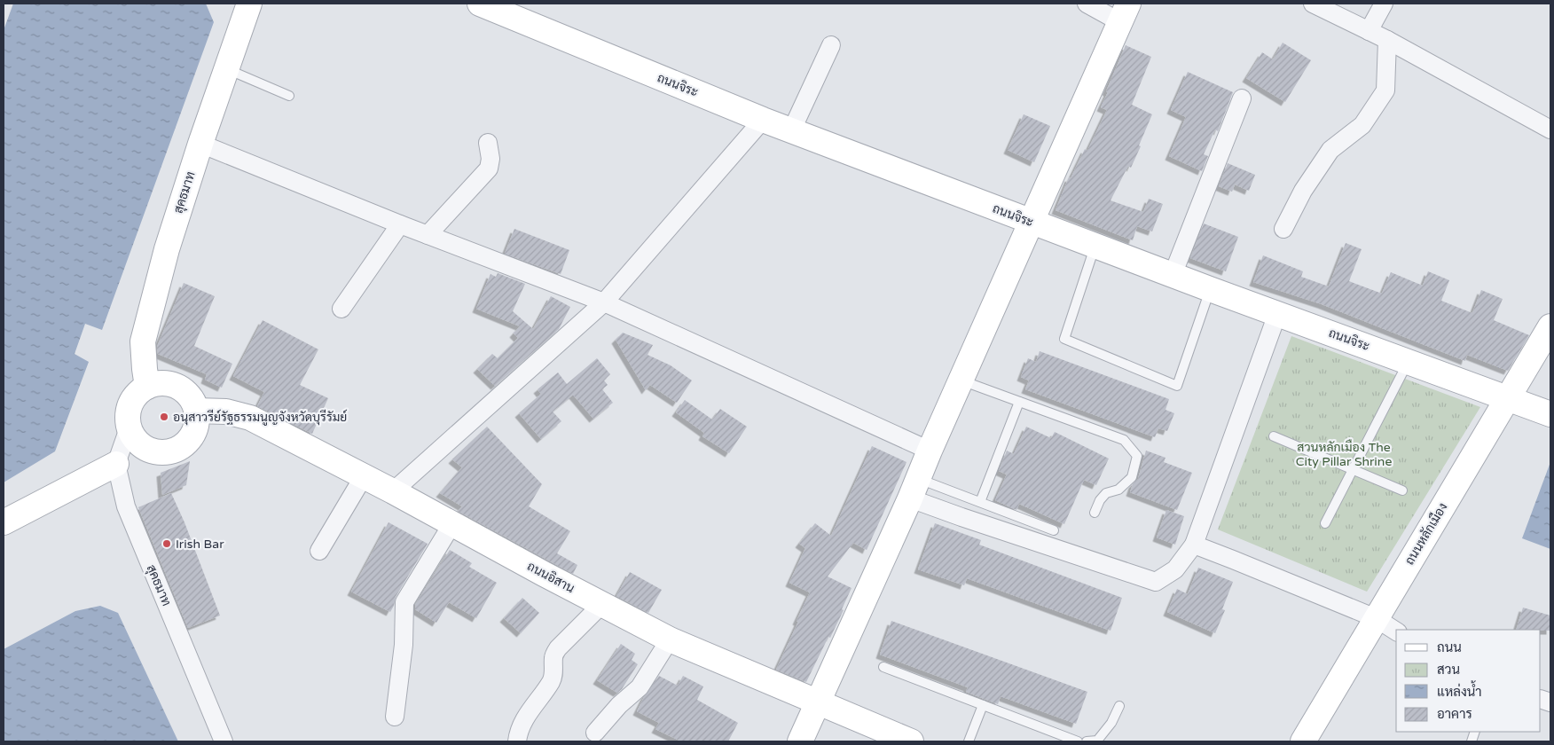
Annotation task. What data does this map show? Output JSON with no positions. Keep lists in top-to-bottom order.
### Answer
{
  "streets": {
    "street": [
      "ถนนจิระ",
      "สุคธมาท",
      "ถนนหลักเมือง",
      "ถนนอิสาน"
    ]
  },
  "crossings": [
    ["ถนนจิระ", "ถนนหลักเมือง"],
    ["สุคธมาท", "ถนนอิสาน"]
  ],
  "parks": ["สวนหลักเมือง The City Pillar Shrine"],
  "places": ["อนุสาวรีย์รัฐธรรมนูญจังหวัดบุรีรัมย์", "Irish Bar"],
  "legend": [
    "ถนน",
    "สวน",
    "แหล่งน้ำ",
    "อาคาร"
  ]
}
